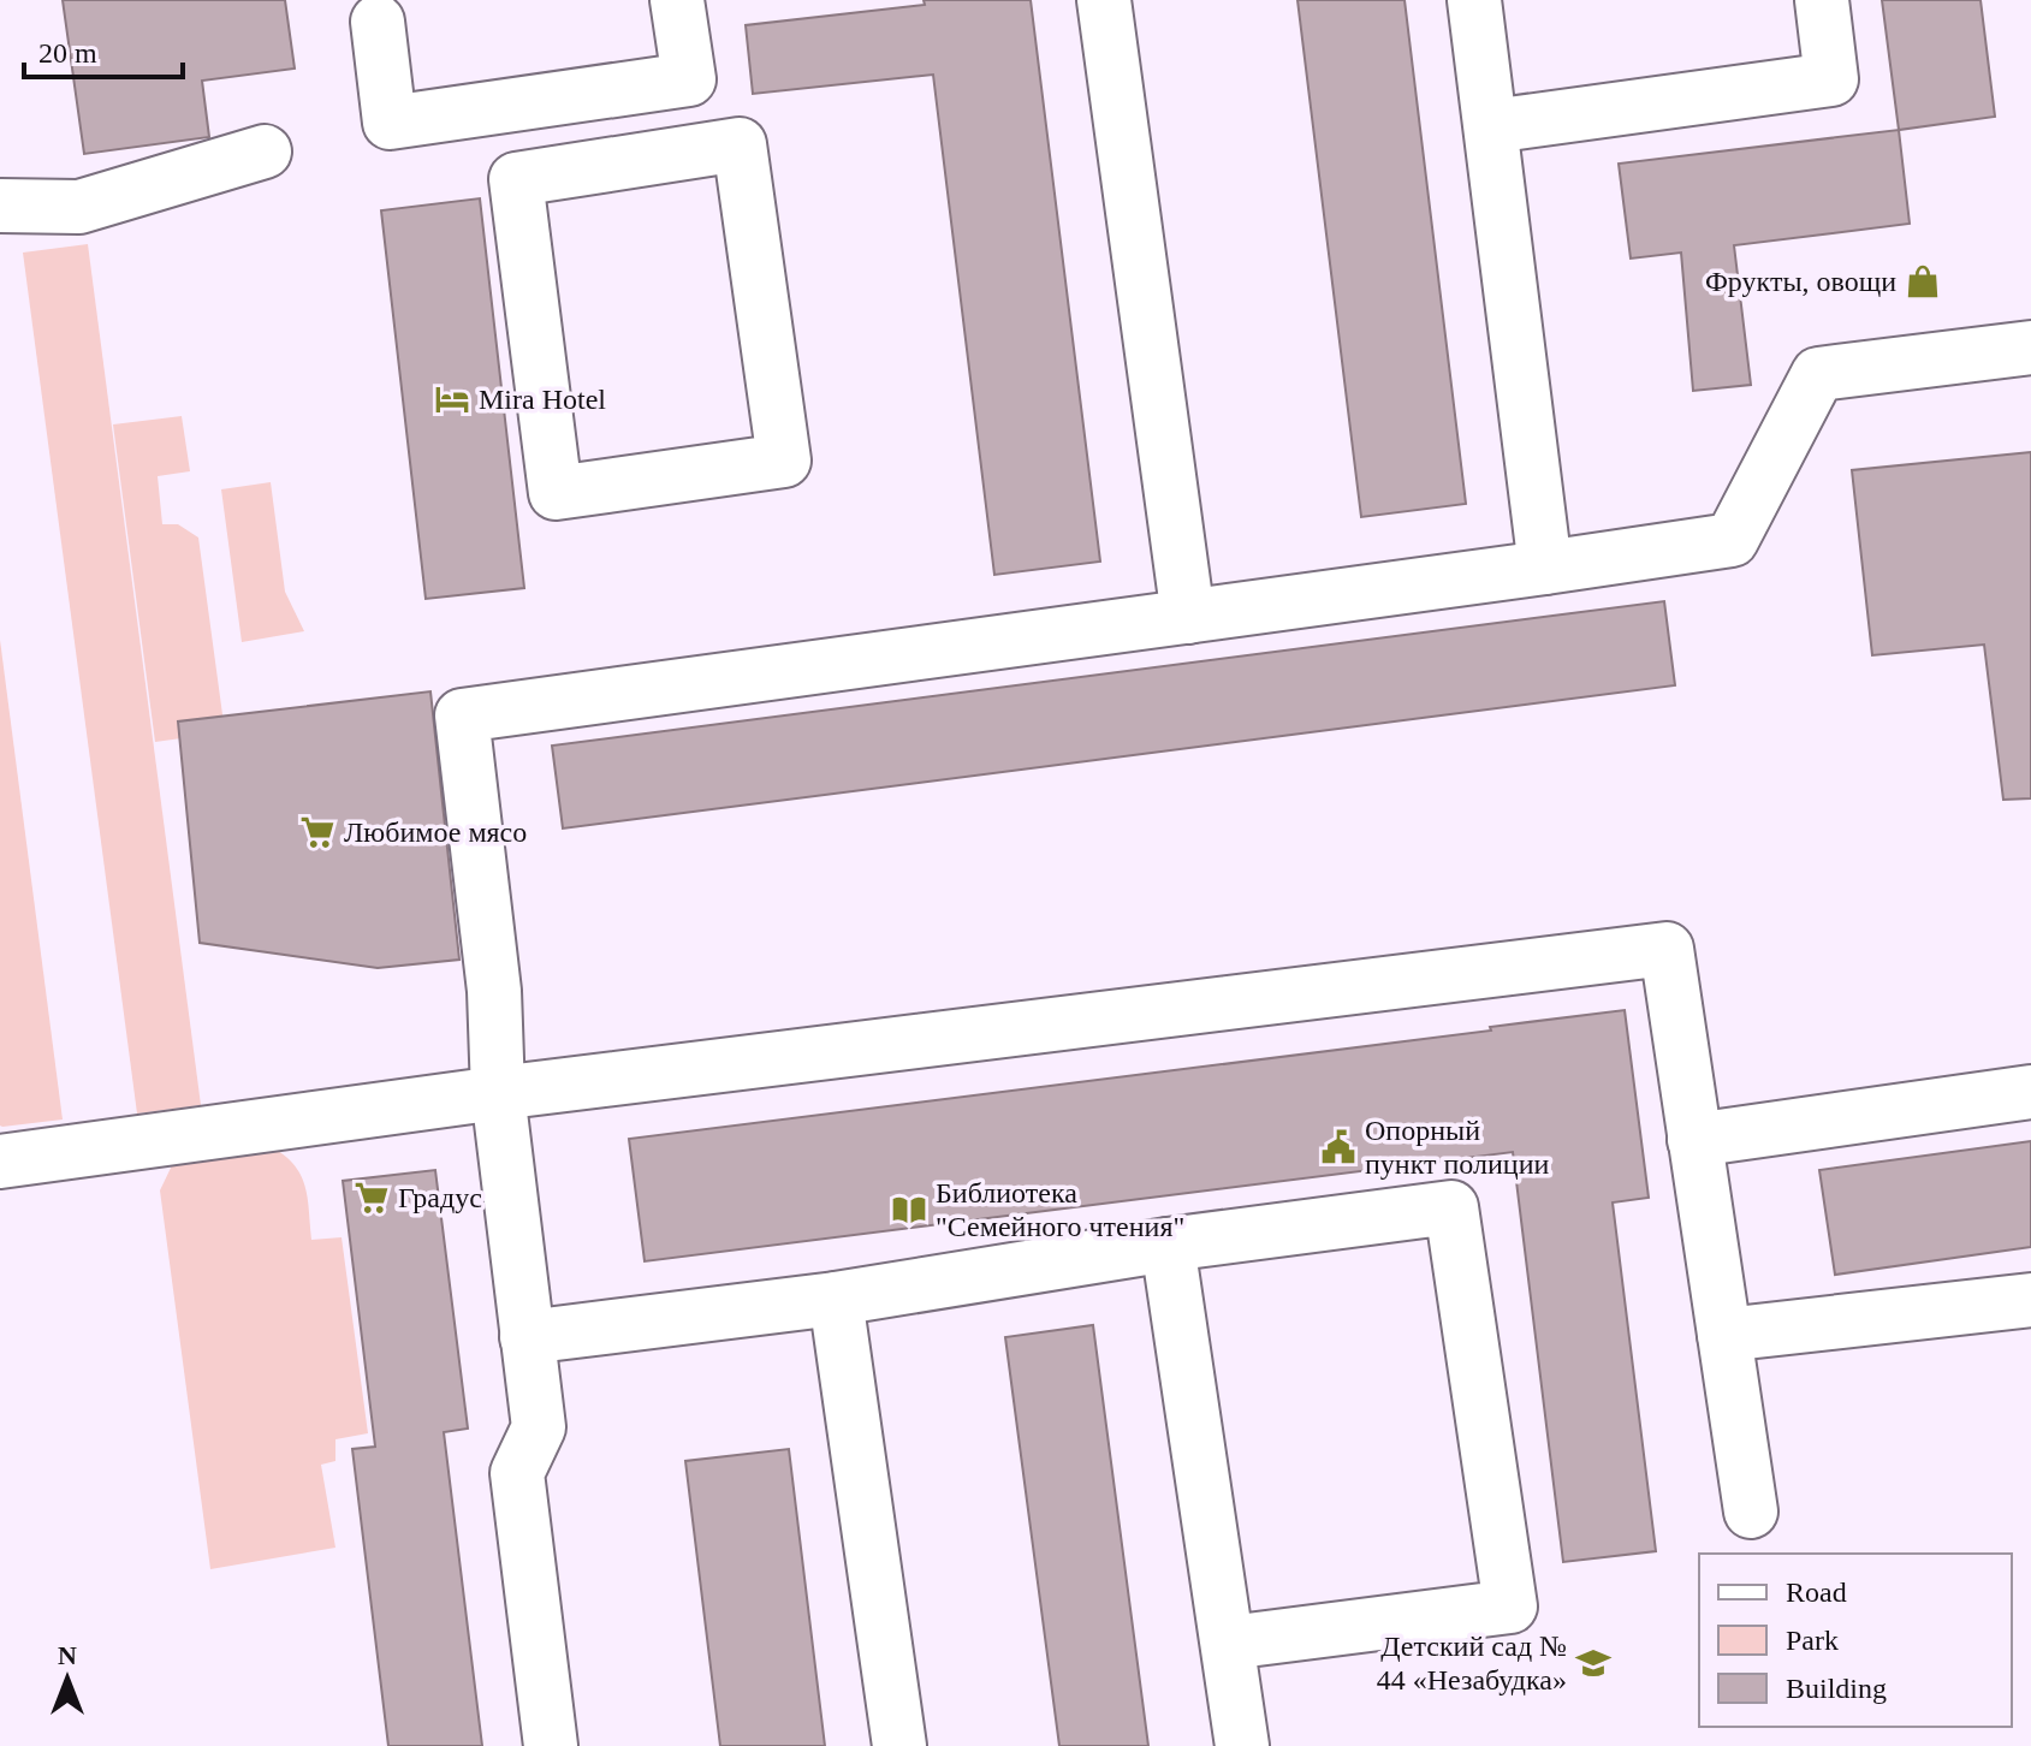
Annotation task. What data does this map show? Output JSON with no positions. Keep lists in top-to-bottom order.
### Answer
{
  "places": {
    "shop": ["Фрукты, овощи"],
    "hotel": ["Mira Hotel"],
    "supermarket": ["Любимое мясо", "Градус"],
    "public building": ["Опорный пункт полиции"],
    "library": ["Библиотека \"Семейного чтения\""],
    "school or university": ["Детский сад № 44 «Незабудка»"]
  },
  "legend": ["Road", "Park", "Building"],
  "scale_bar": "20 m",
  "north": "top"
}
